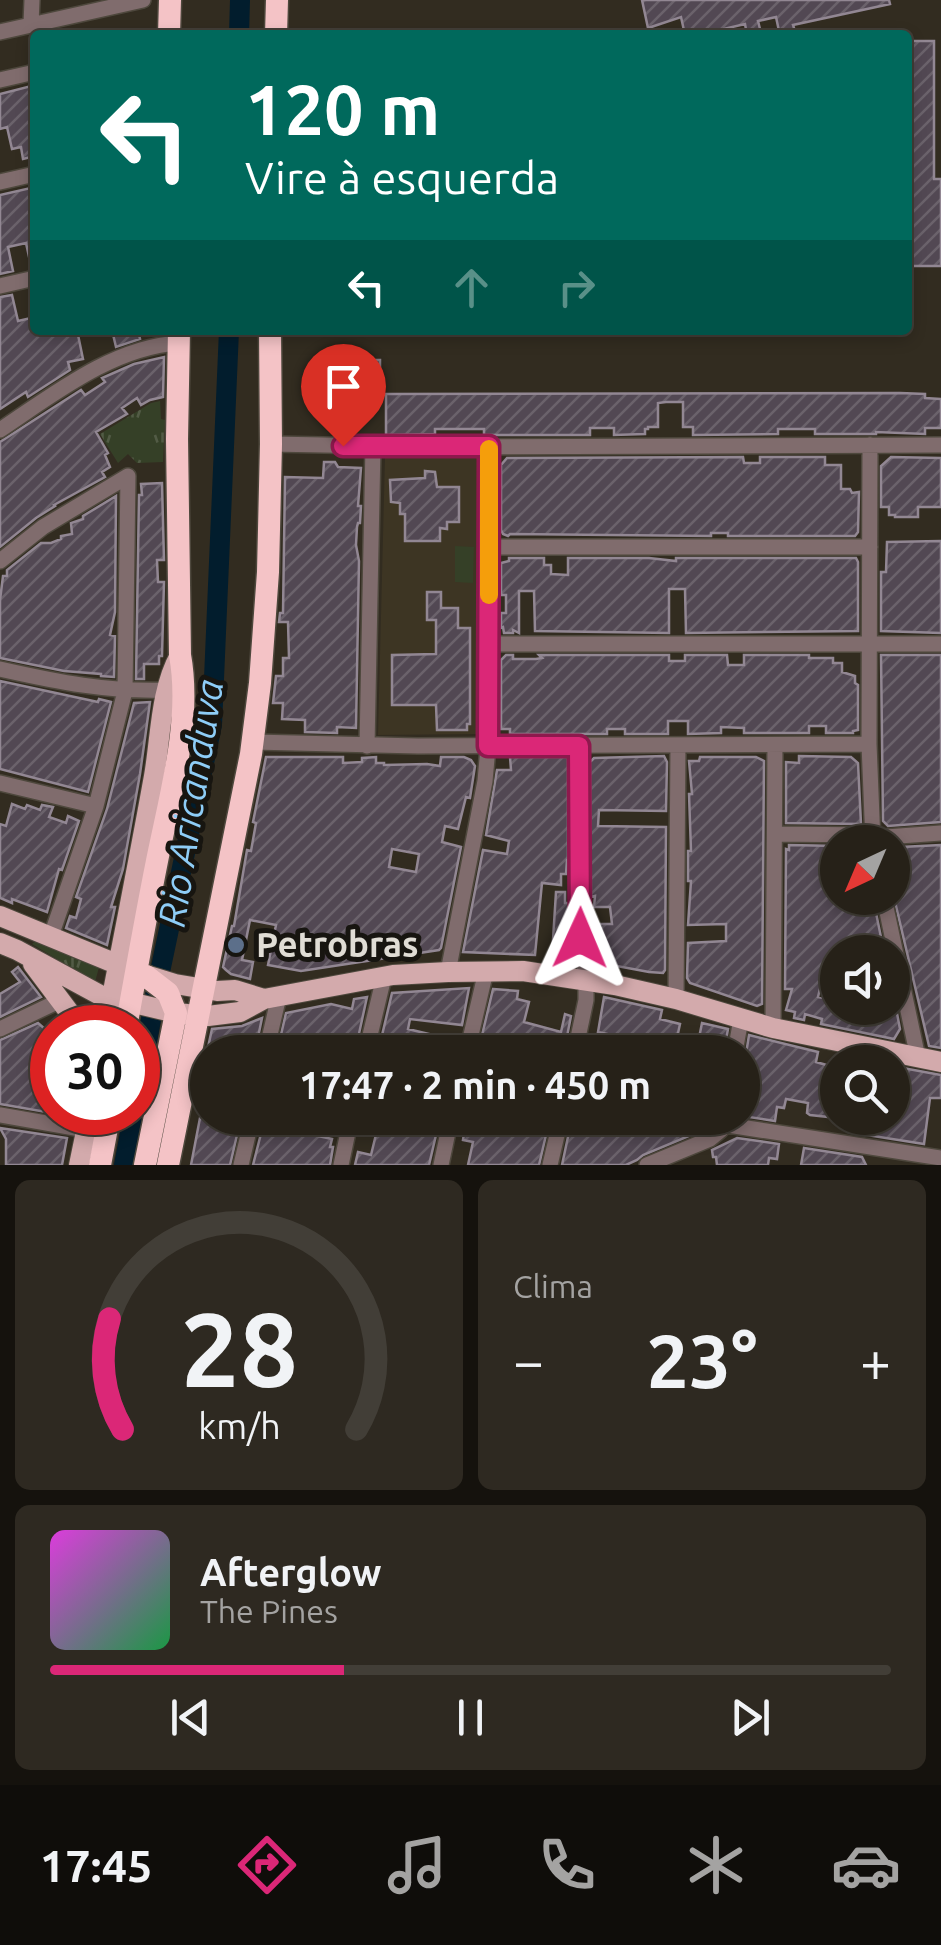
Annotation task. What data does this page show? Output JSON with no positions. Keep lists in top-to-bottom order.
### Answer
{
  "water": ["Rio Aricanduva"],
  "places": ["Petrobras"],
  "north": "bottom left",
  "page": {
    "turn": ["120 m", "Vire à esquerda"],
    "limit": "30",
    "trip": "17:47 · 2 min · 450 m",
    "tile": "Clima",
    "heat": ["−", "23°", "+"],
    "song": ["Afterglow", "The Pines"],
    "tabs": "17:45",
    "gauge": ["28", "km/h"]
  }
}
